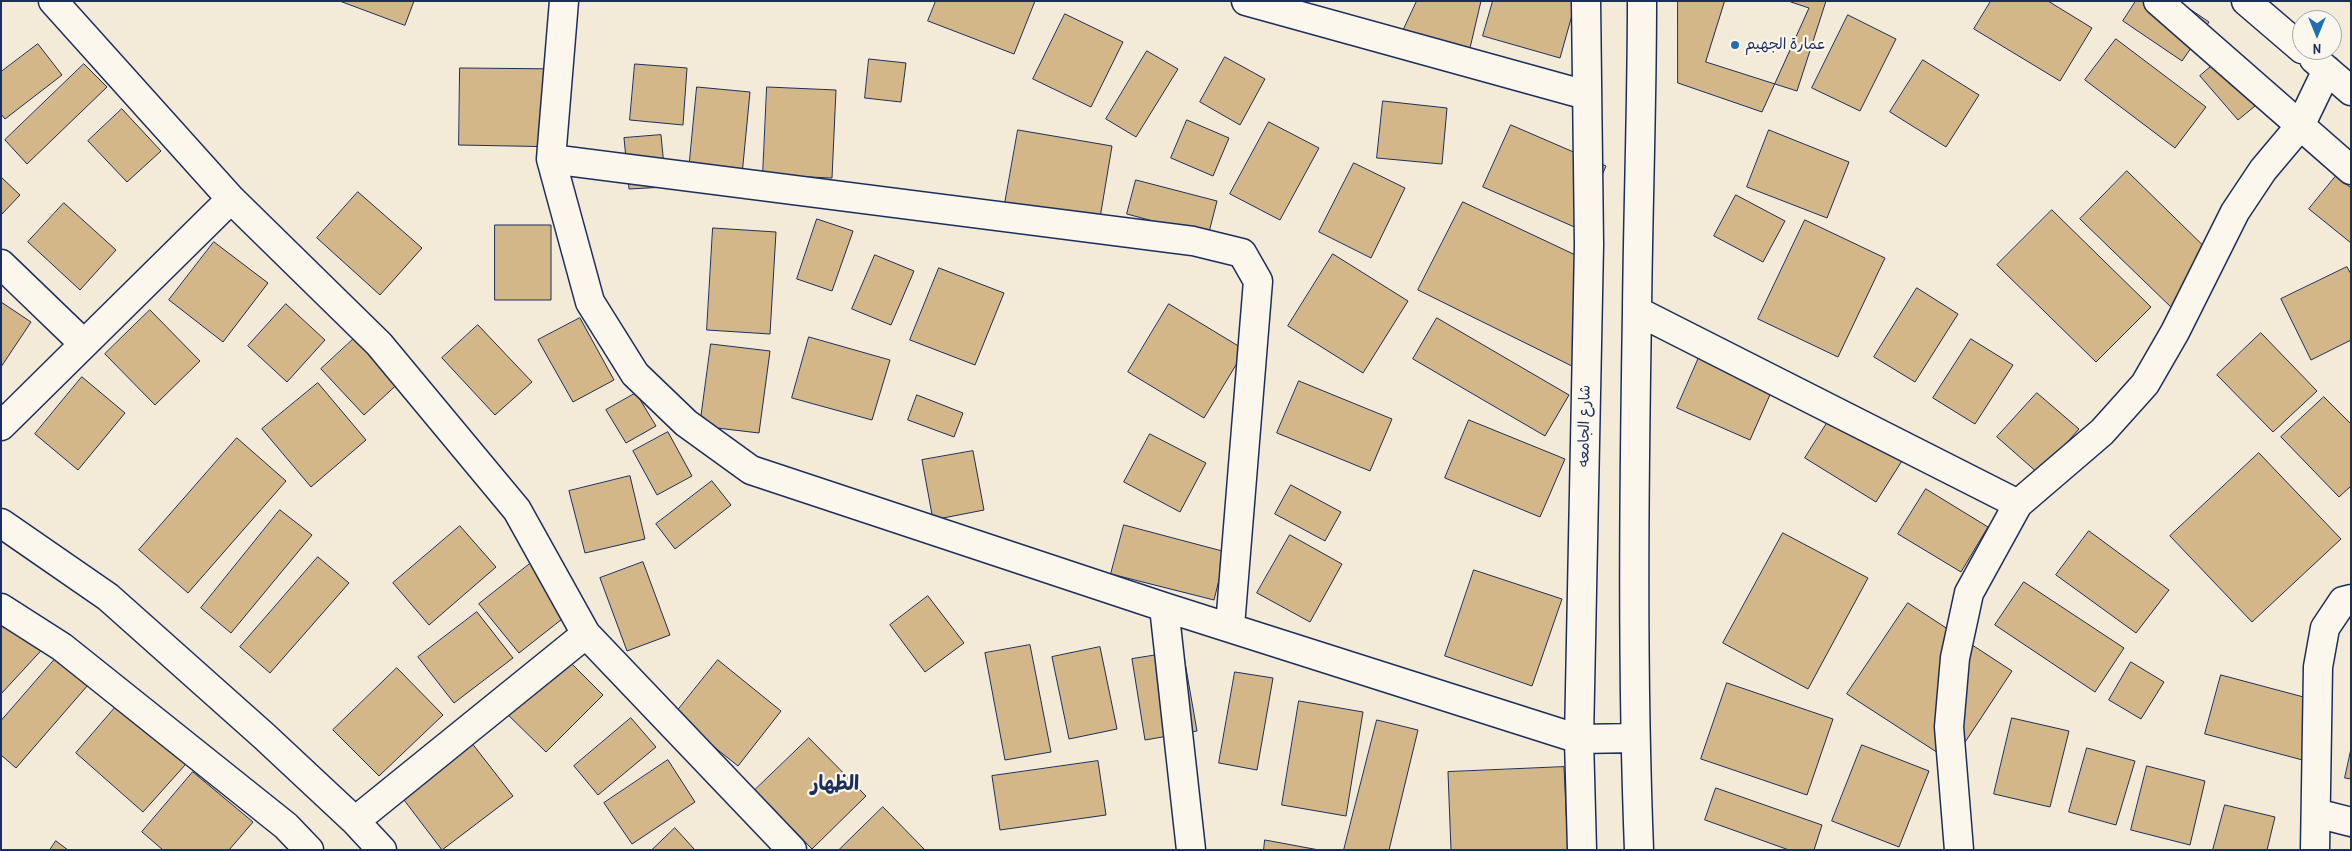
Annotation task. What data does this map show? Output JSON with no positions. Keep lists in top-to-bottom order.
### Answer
{
  "streets": {
    "street": ["شارع الجامعه"]
  },
  "districts": ["الظهار"],
  "places": ["عمارة الجهيم"],
  "north": "bottom"
}
